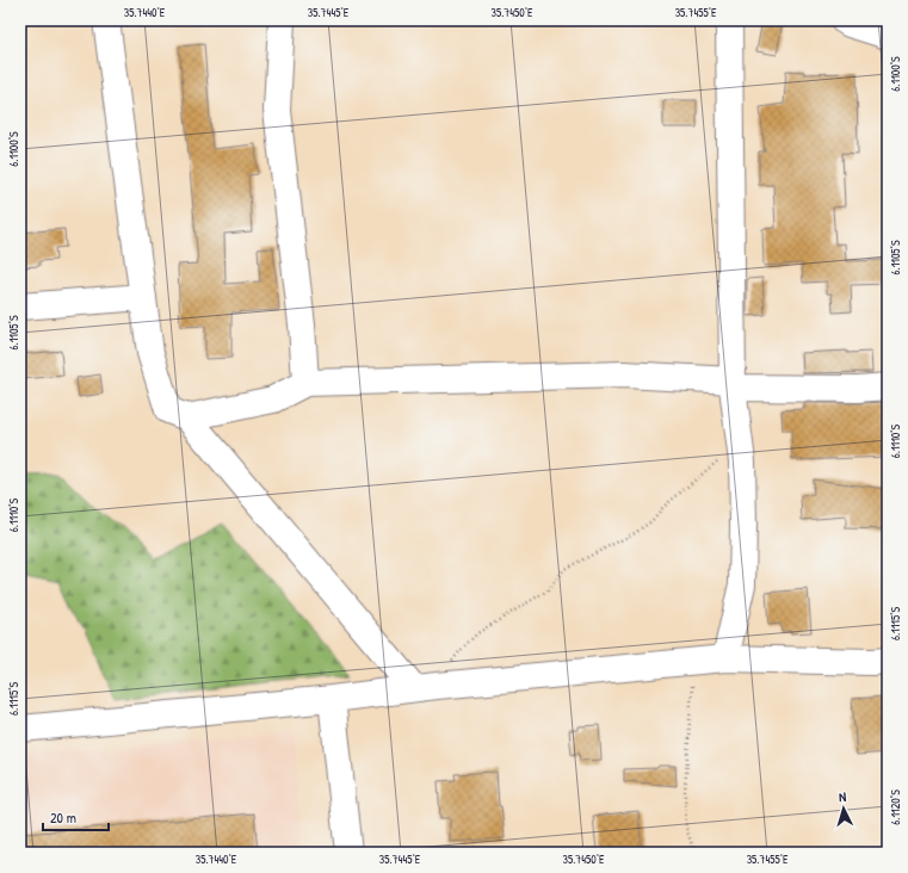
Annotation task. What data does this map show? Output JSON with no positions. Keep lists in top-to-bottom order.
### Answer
{
  "scale_bar": "20 m",
  "north": "top",
  "coordinates": [
    "35.7440°E",
    "35.7445°E",
    "35.7450°E",
    "35.7455°E",
    "6.1100°S",
    "6.1105°S",
    "6.1110°S",
    "6.1115°S",
    "6.1120°S"
  ]
}
